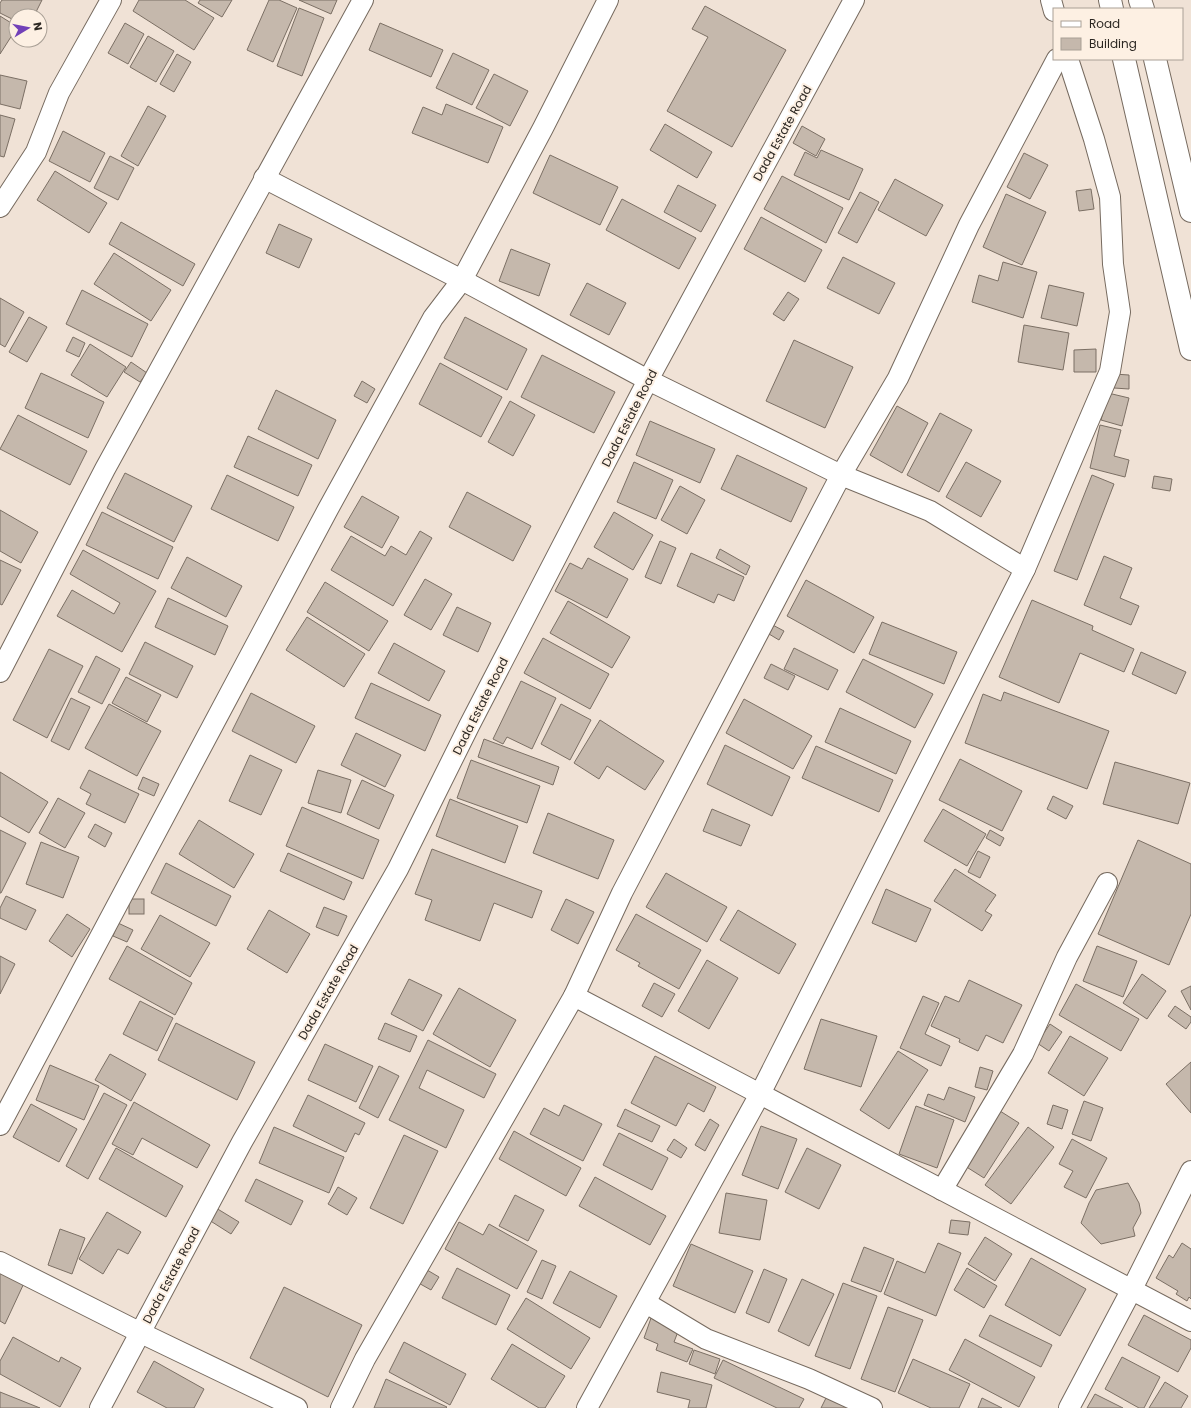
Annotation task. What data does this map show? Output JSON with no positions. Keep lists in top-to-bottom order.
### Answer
{
  "streets": {
    "street": ["Dada Estate Road"]
  },
  "legend": ["Road", "Building"],
  "north": "right"
}
